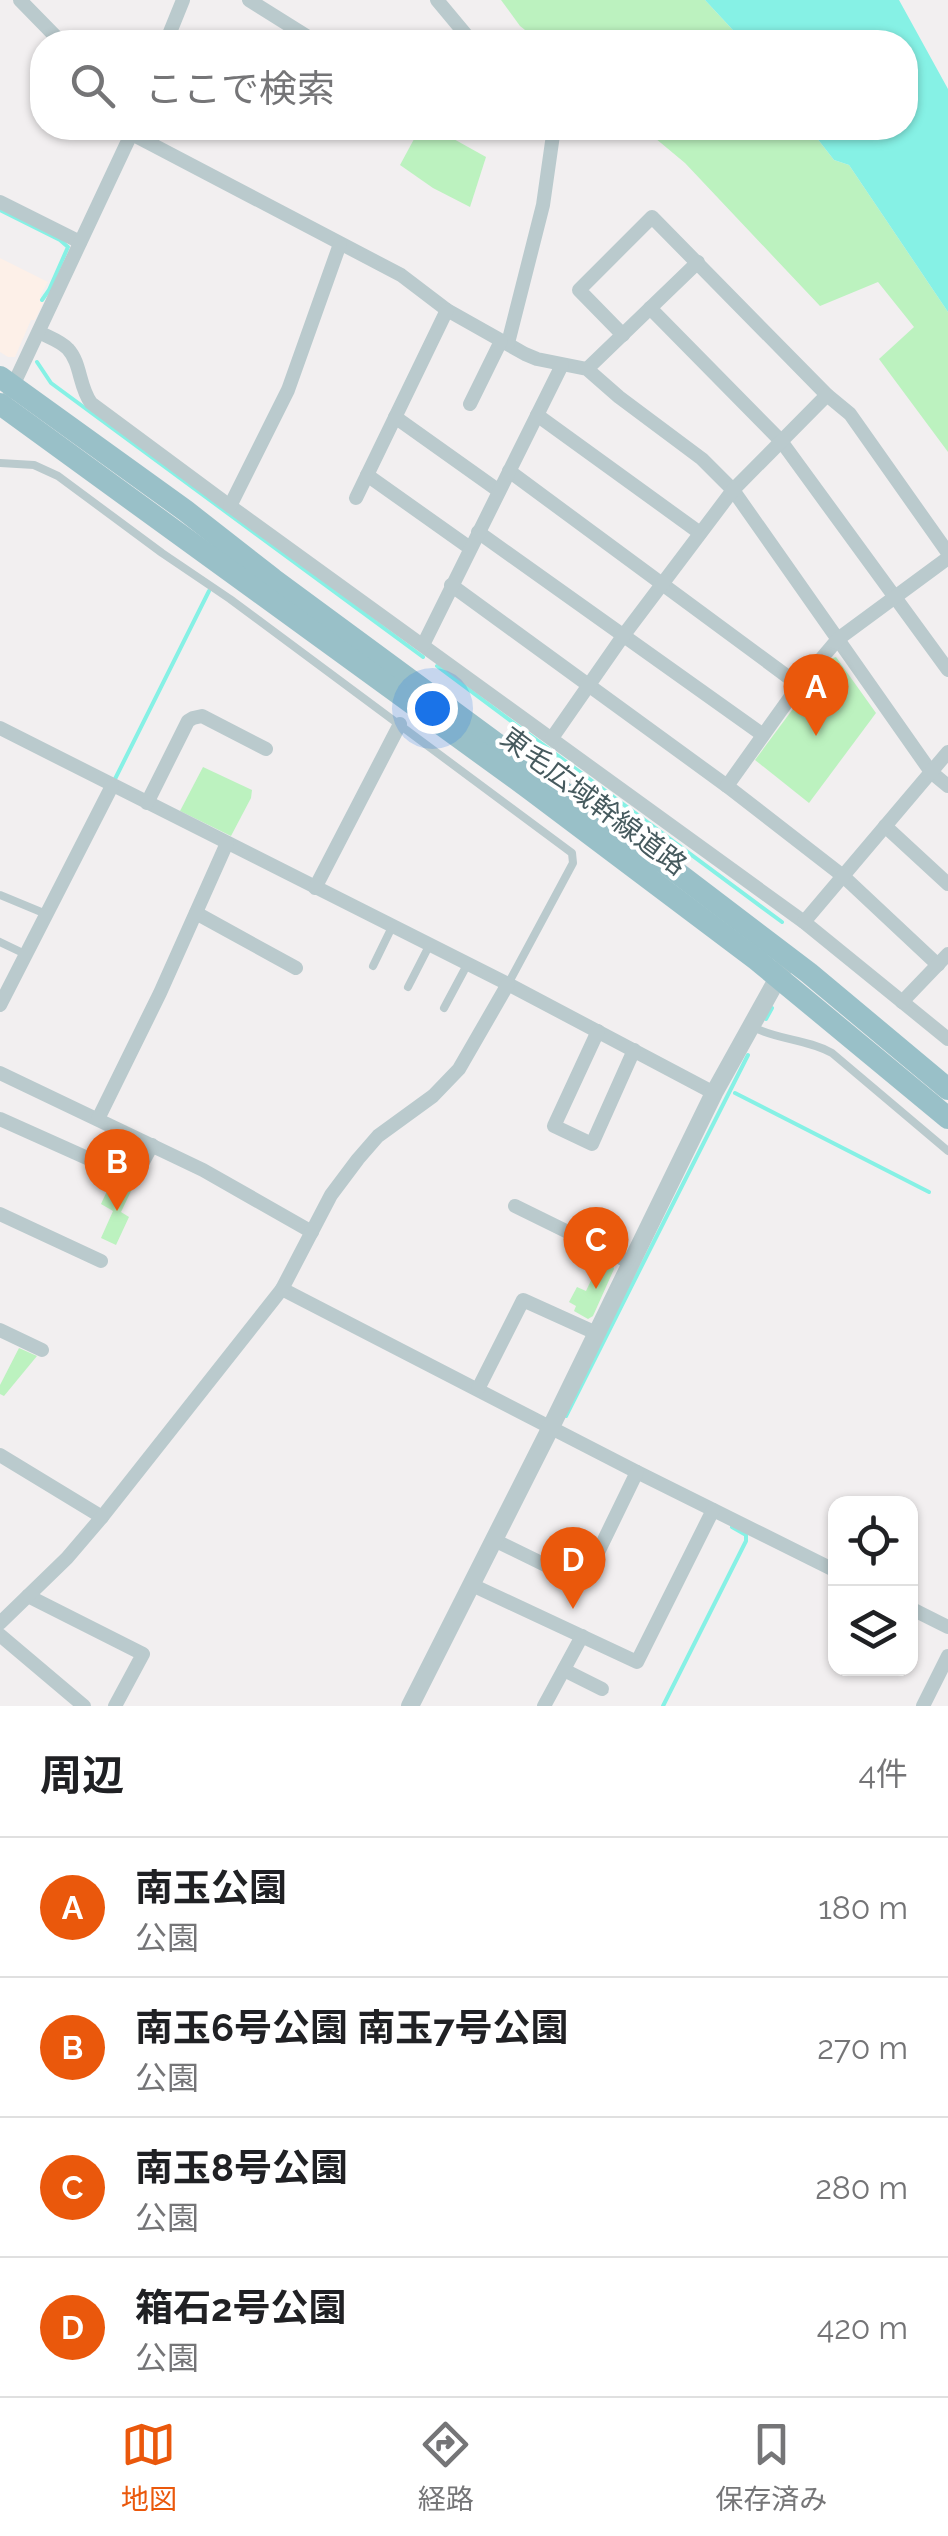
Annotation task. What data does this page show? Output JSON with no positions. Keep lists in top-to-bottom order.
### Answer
{
  "streets": {
    "highway": ["東毛広域幹線道路"]
  },
  "page": {
    "search": "ここで検索",
    "pins": [
      "A",
      "B",
      "C",
      "D"
    ],
    "heading": ["周辺", "4件"],
    "list": [
      {
        "mark": "A",
        "name": "南玉公園",
        "note": "公園",
        "value": "180 m"
      },
      {
        "mark": "B",
        "name": "南玉6号公園 南玉7号公園",
        "note": "公園",
        "value": "270 m"
      },
      {
        "mark": "C",
        "name": "南玉8号公園",
        "note": "公園",
        "value": "280 m"
      },
      {
        "mark": "D",
        "name": "箱石2号公園",
        "note": "公園",
        "value": "420 m"
      }
    ],
    "nav": ["地図", "経路", "保存済み"]
  }
}
